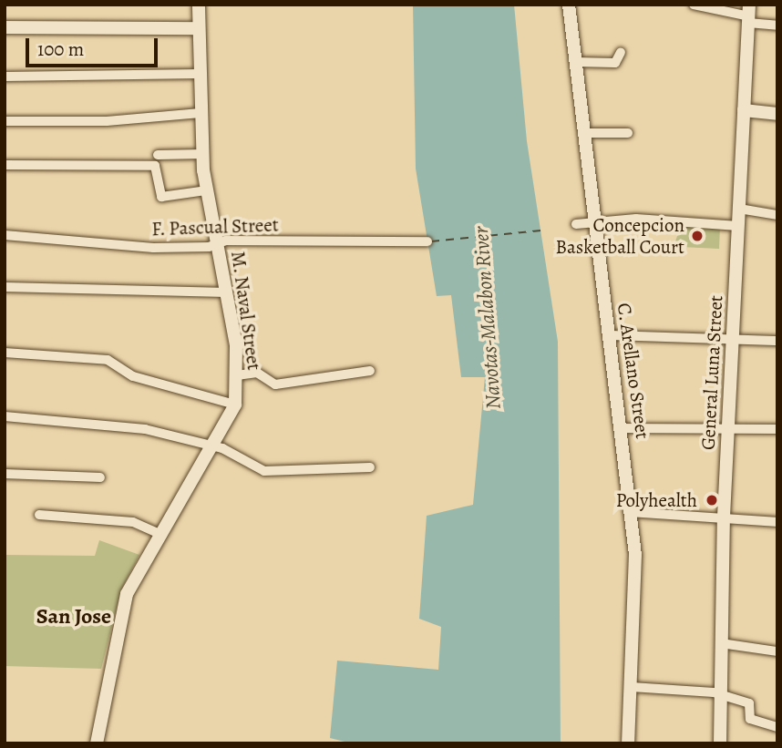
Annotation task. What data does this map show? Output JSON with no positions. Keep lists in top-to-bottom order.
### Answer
{
  "streets": {
    "main road": ["M. Naval Street", "C. Arellano Street", "General Luna Street"],
    "street": ["F. Pascual Street"]
  },
  "crossings": [
    ["F. Pascual Street", "M. Naval Street"]
  ],
  "districts": ["San Jose"],
  "water": ["Navotas-Malabon River"],
  "places": ["Concepcion Basketball Court", "Polyhealth"],
  "scale_bar": "100 m"
}
